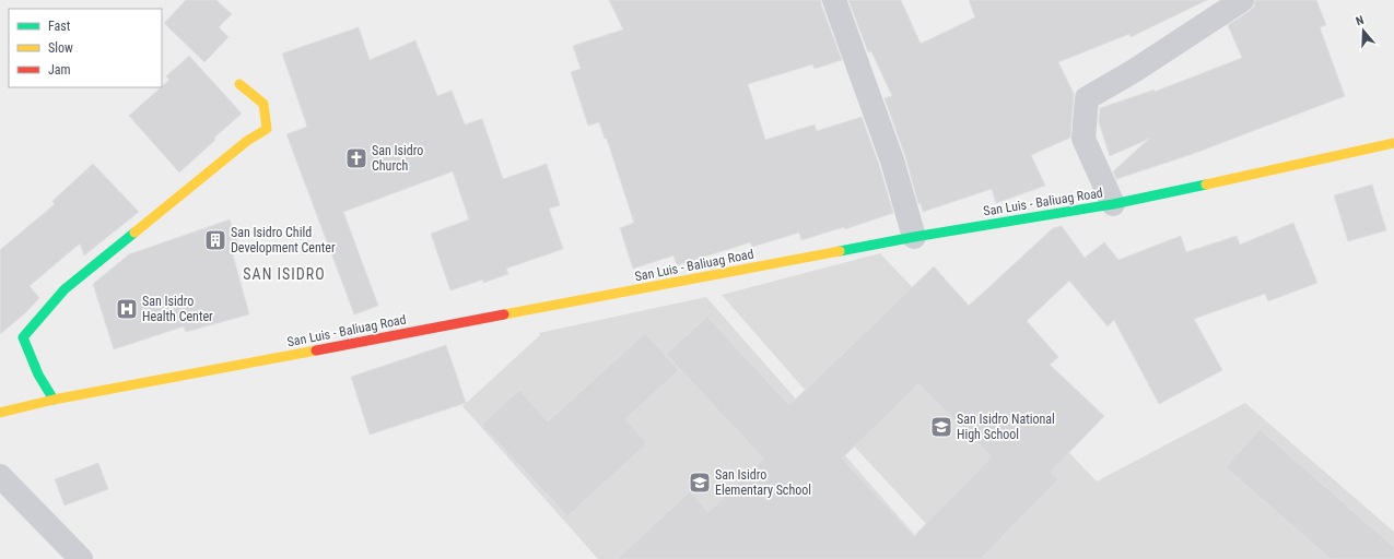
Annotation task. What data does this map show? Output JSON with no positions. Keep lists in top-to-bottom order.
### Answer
{
  "streets": {
    "main road": ["San Luis - Baliuag Road"]
  },
  "districts": ["SAN ISIDRO"],
  "places": {
    "church": ["San Isidro Church"],
    "building": ["San Isidro Child Development Center"],
    "hospital": ["San Isidro Health Center"],
    "school or university": ["San Isidro National High School", "San Isidro Elementary School"]
  },
  "legend": ["Fast", "Slow", "Jam"],
  "north": "top"
}
